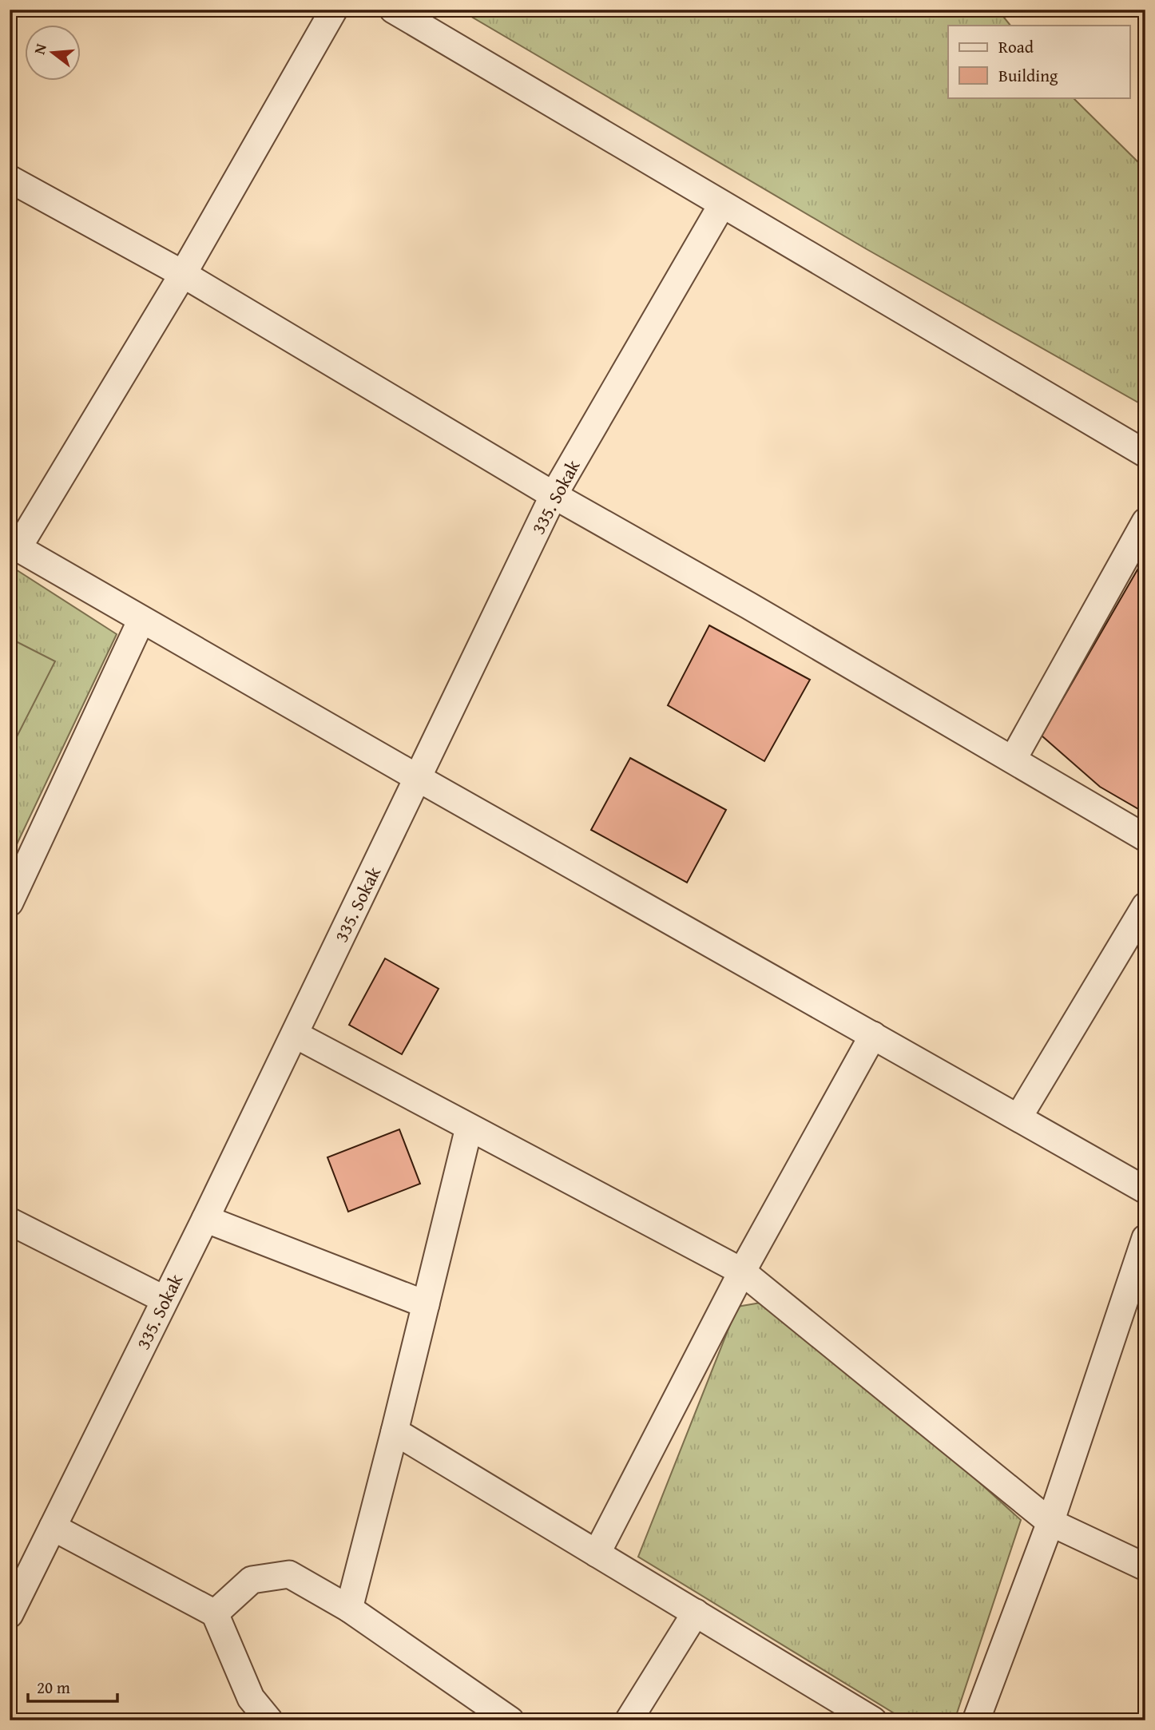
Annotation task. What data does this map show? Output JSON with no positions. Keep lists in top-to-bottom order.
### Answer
{
  "streets": {
    "street": ["335. Sokak"]
  },
  "legend": ["Road", "Building"],
  "scale_bar": "20 m",
  "north": "left"
}
